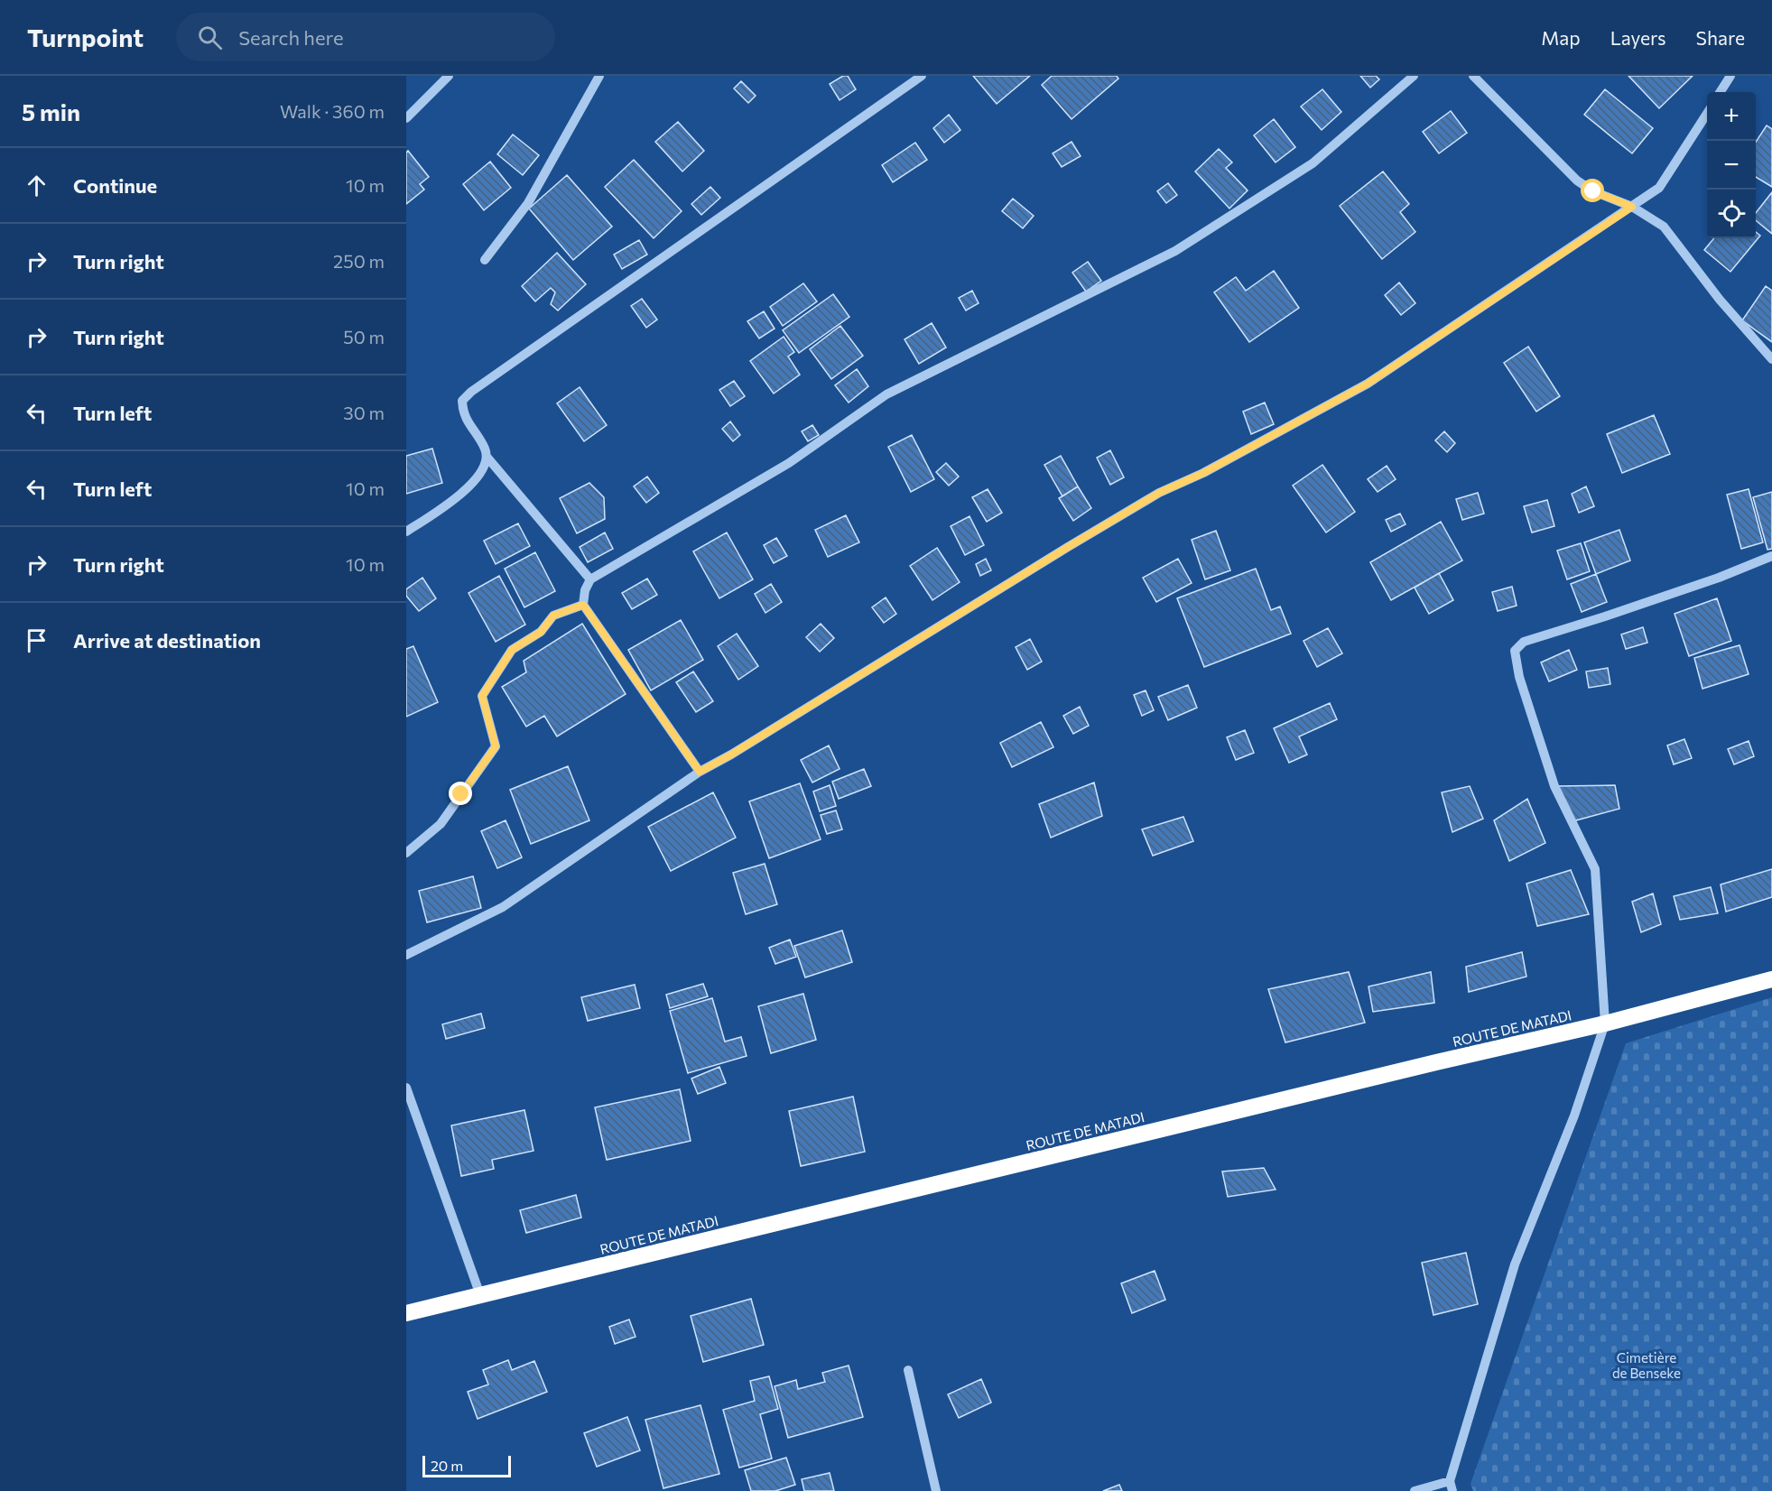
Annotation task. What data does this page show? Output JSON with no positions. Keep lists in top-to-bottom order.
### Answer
{
  "streets": {
    "highway": ["ROUTE DE MATADI"]
  },
  "parks": ["Cimetière de Benseke"],
  "scale_bar": "20 m",
  "page": {
    "header": "Turnpoint",
    "search": "Search here",
    "nav": ["Map", "Layers", "Share"],
    "heading": ["5 min", "Walk · 360 m"],
    "map_buttons": ["+", "−"],
    "list": [
      ["Continue", "10 m"],
      ["Turn right", "250 m"],
      ["Turn right", "50 m"],
      ["Turn left", "30 m"],
      ["Turn left", "10 m"],
      ["Turn right", "10 m"],
      "Arrive at destination"
    ],
    "scale": "20 m"
  }
}
